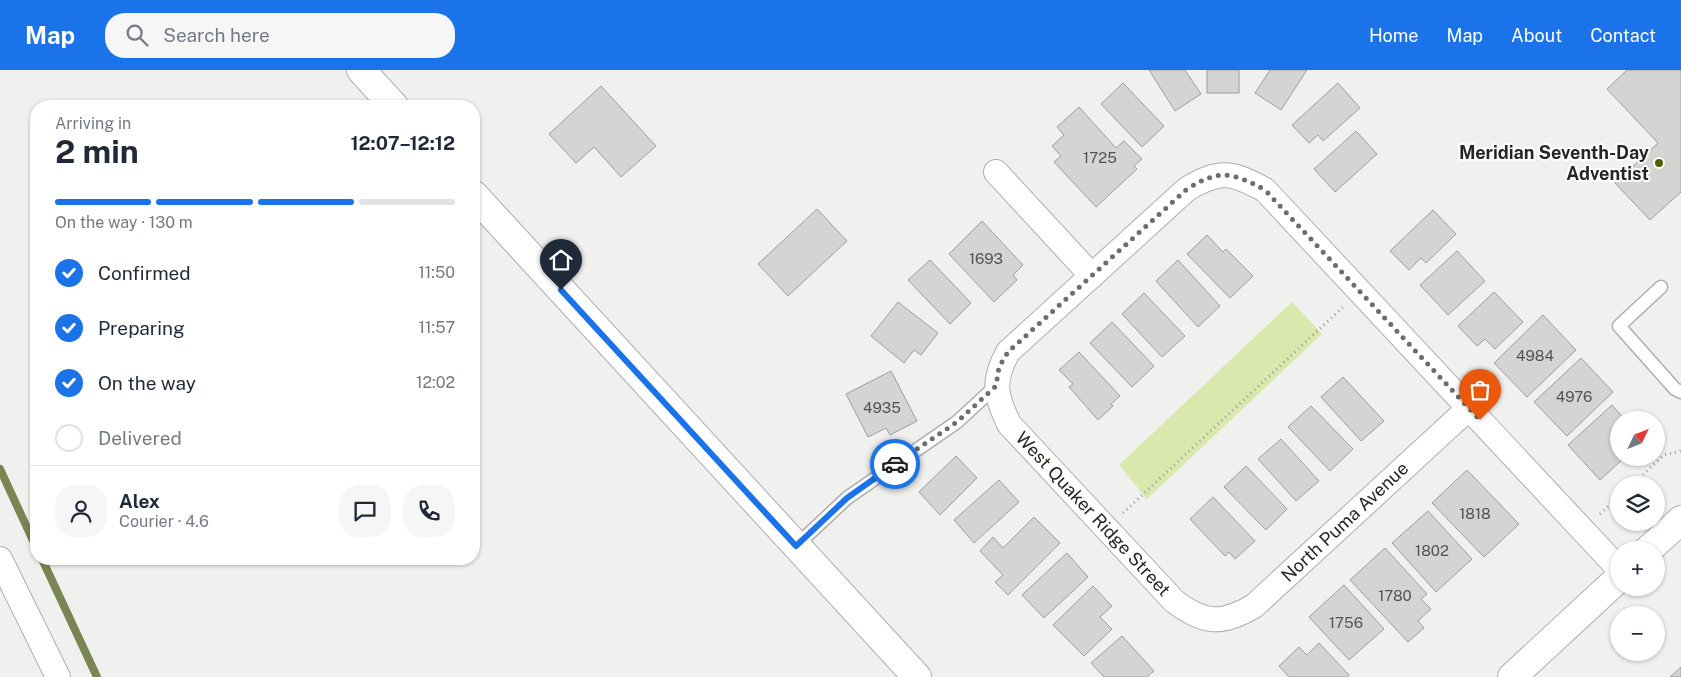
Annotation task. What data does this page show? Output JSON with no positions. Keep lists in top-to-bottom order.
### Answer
{
  "streets": {
    "street": ["West Quaker Ridge Street", "North Puma Avenue"]
  },
  "crossings": [
    ["West Quaker Ridge Street", "North Puma Avenue"]
  ],
  "places": ["Meridian Seventh-Day Adventist"],
  "house_numbers": [
    "1725",
    "1693",
    "4984",
    "4976",
    "4935",
    "1818",
    "1802",
    "1780",
    "1756"
  ],
  "north": "top right",
  "page": {
    "header": "Map",
    "search": "Search here",
    "nav": [
      "Home",
      "Map",
      "About",
      "Contact"
    ],
    "heading": ["2 min", "Arriving in", "12:07–12:12"],
    "panel": ["Alex", "Courier · 4.6"],
    "bar": "On the way · 130 m",
    "list": [
      ["Confirmed", "11:50"],
      ["Preparing", "11:57"],
      ["On the way", "12:02"],
      "Delivered"
    ],
    "map_buttons": ["+", "−"]
  }
}
